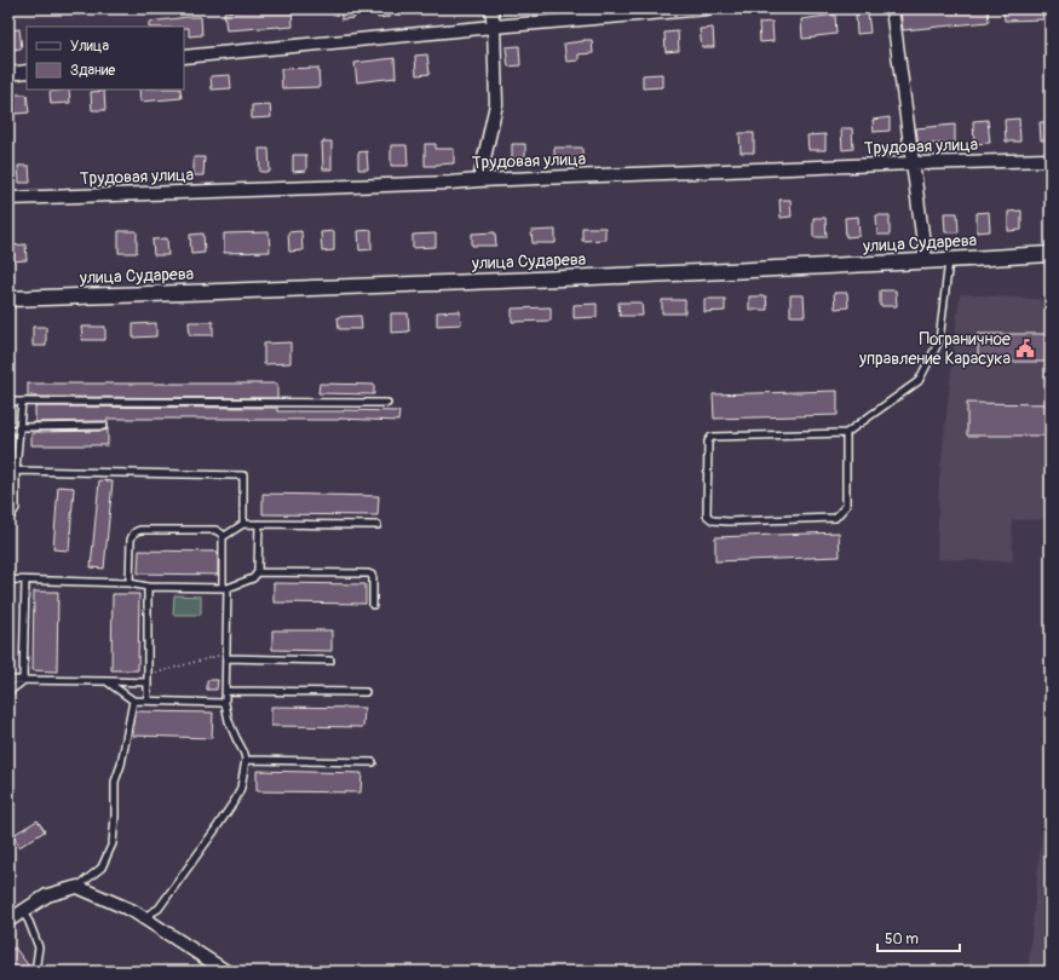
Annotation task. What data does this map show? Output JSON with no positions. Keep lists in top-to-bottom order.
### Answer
{
  "streets": {
    "street": ["Трудовая улица", "улица Сударева"]
  },
  "places": {
    "public building": ["Пограничное управление Карасука"]
  },
  "legend": ["Улица", "Здание"],
  "scale_bar": "50 m"
}
